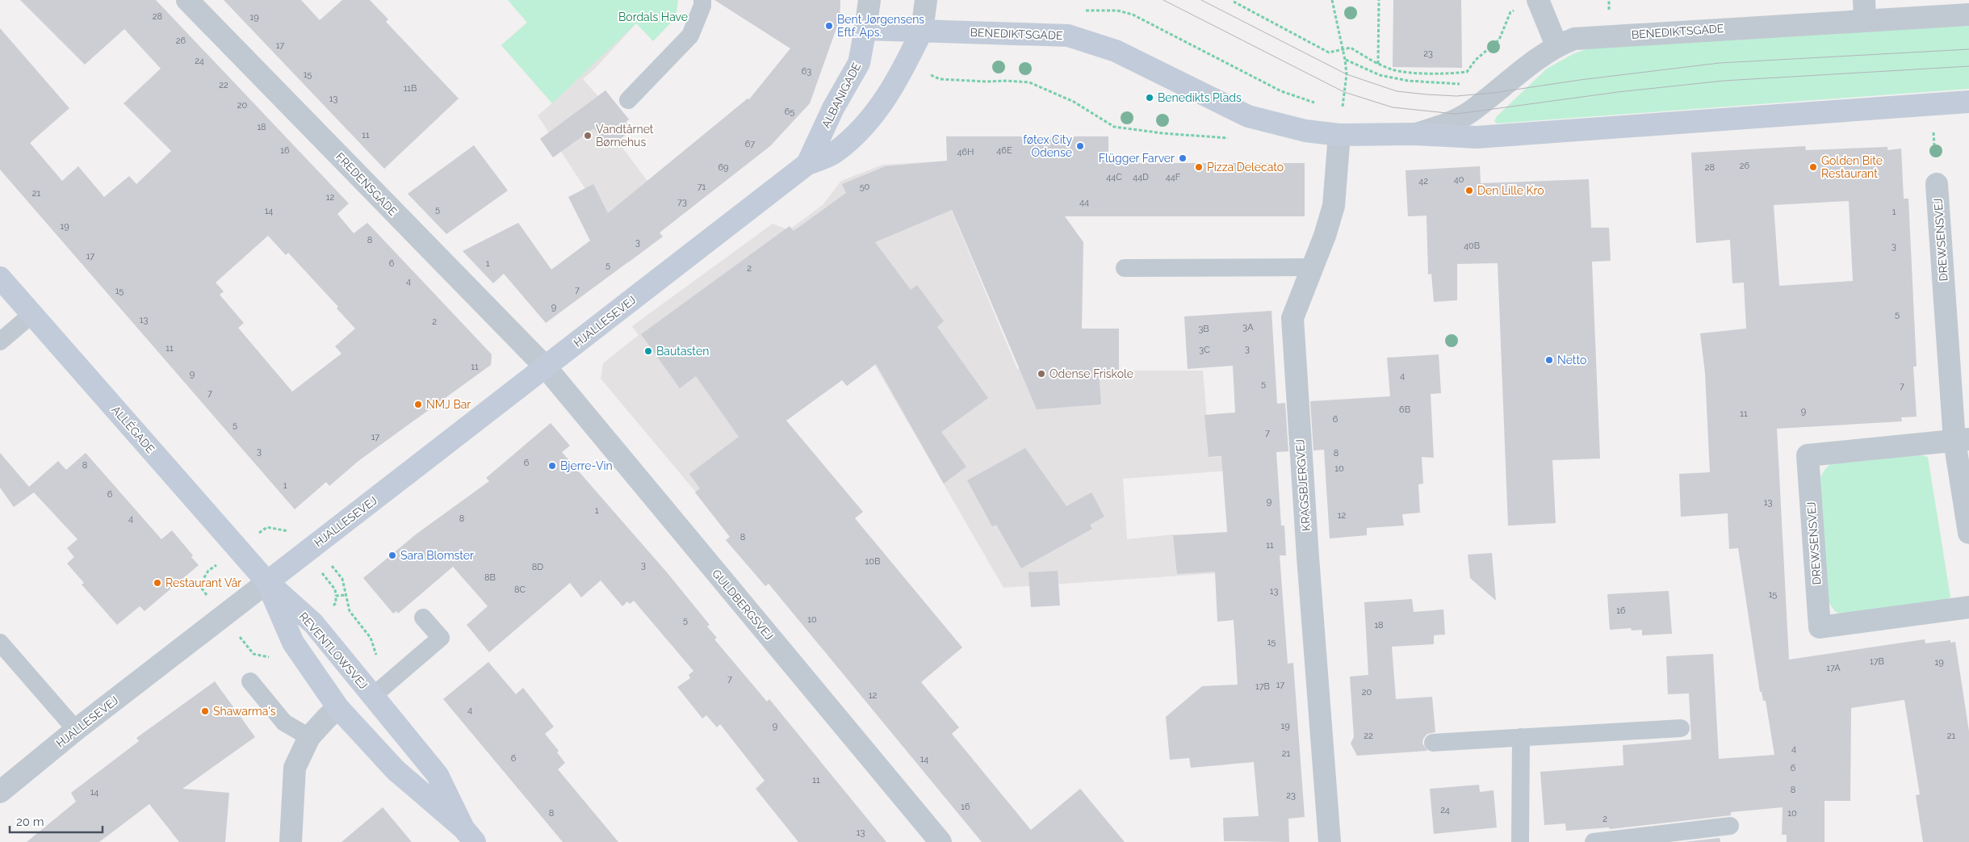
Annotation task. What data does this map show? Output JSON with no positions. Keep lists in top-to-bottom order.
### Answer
{
  "streets": {
    "main road": [
      "BENEDIKTSGADE",
      "ALBANIGADE",
      "HJALLESEVEJ",
      "ALLÉGADE",
      "REVENTLOWSVEJ"
    ],
    "street": [
      "FREDENSGADE",
      "DREWSENSVEJ",
      "KRAGSBJERGVEJ",
      "GULDBERGSVEJ"
    ]
  },
  "crossings": [
    ["BENEDIKTSGADE", "ALBANIGADE"],
    ["BENEDIKTSGADE", "KRAGSBJERGVEJ"],
    ["ALBANIGADE", "HJALLESEVEJ"],
    ["FREDENSGADE", "HJALLESEVEJ"],
    ["FREDENSGADE", "GULDBERGSVEJ"],
    ["HJALLESEVEJ", "ALLÉGADE"],
    ["HJALLESEVEJ", "GULDBERGSVEJ"],
    ["HJALLESEVEJ", "REVENTLOWSVEJ"],
    ["ALLÉGADE", "REVENTLOWSVEJ"]
  ],
  "parks": ["Bordals Have"],
  "places": [
    "Bent Jørgensens Eftf. Aps.",
    "Benedikts Plads",
    "Vandtårnet Børnehus",
    "føtex City Odense",
    "Flügger Farver",
    "Pizza Delecato",
    "Golden Bite Restaurant",
    "Den Lille Kro",
    "Bautasten",
    "Netto",
    "Odense Friskole",
    "NMJ Bar",
    "Bjerre-Vin",
    "Sara Blomster",
    "Restaurant Vår",
    "Shawarma's"
  ],
  "house_numbers": [
    "28",
    "19",
    "26",
    "17",
    "23",
    "24",
    "63",
    "15",
    "22",
    "11B",
    "13",
    "20",
    "65",
    "18",
    "11",
    "67",
    "16",
    "46E",
    "46H",
    "26",
    "69",
    "28",
    "44C",
    "44D",
    "44F",
    "40",
    "42",
    "71",
    "50",
    "21",
    "12",
    "73",
    "44",
    "5",
    "14",
    "1",
    "19",
    "8",
    "3",
    "40B",
    "3",
    "17",
    "6",
    "1",
    "5",
    "2",
    "4",
    "7",
    "15",
    "9",
    "5",
    "13",
    "2",
    "3A",
    "3B",
    "11",
    "3",
    "3C",
    "11",
    "9",
    "4",
    "5",
    "7",
    "7",
    "6B",
    "9",
    "11",
    "6",
    "5",
    "7",
    "17",
    "3",
    "8",
    "6",
    "8",
    "10",
    "1",
    "6",
    "9",
    "13",
    "1",
    "12",
    "4",
    "8",
    "8",
    "11",
    "10B",
    "3",
    "8D",
    "8B",
    "8C",
    "13",
    "15",
    "16",
    "10",
    "5",
    "18",
    "15",
    "17B",
    "19",
    "17A",
    "7",
    "17",
    "17B",
    "20",
    "12",
    "4",
    "9",
    "19",
    "22",
    "21",
    "4",
    "21",
    "6",
    "14",
    "6",
    "11",
    "8",
    "14",
    "23",
    "16",
    "24",
    "8",
    "10",
    "2",
    "13"
  ],
  "scale_bar": "20 m"
}
